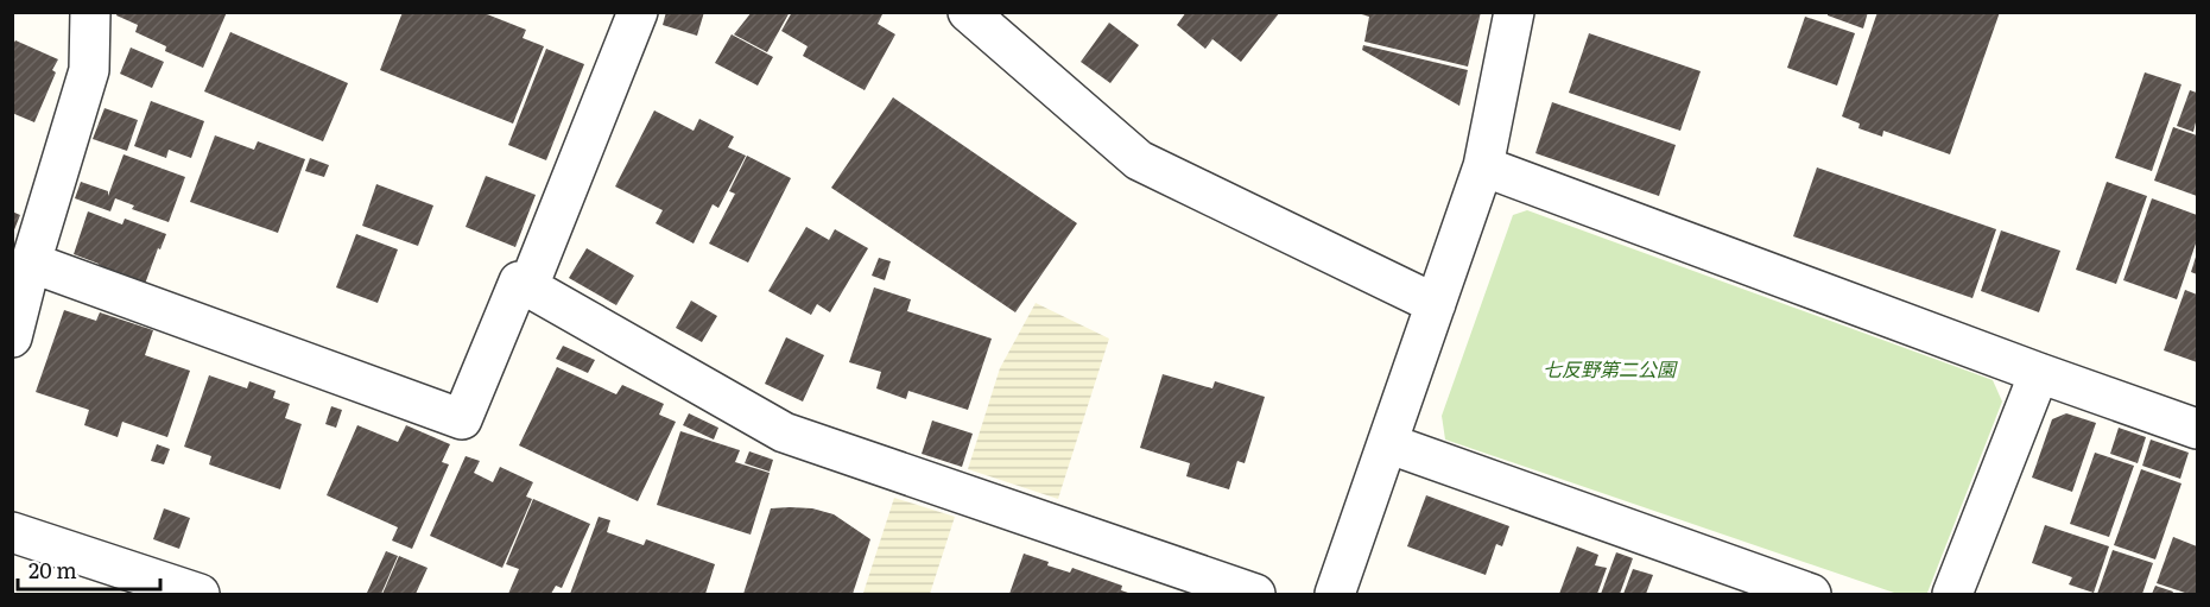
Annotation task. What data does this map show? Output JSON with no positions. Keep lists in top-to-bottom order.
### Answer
{
  "parks": ["七反野第二公園"],
  "scale_bar": "20 m"
}
